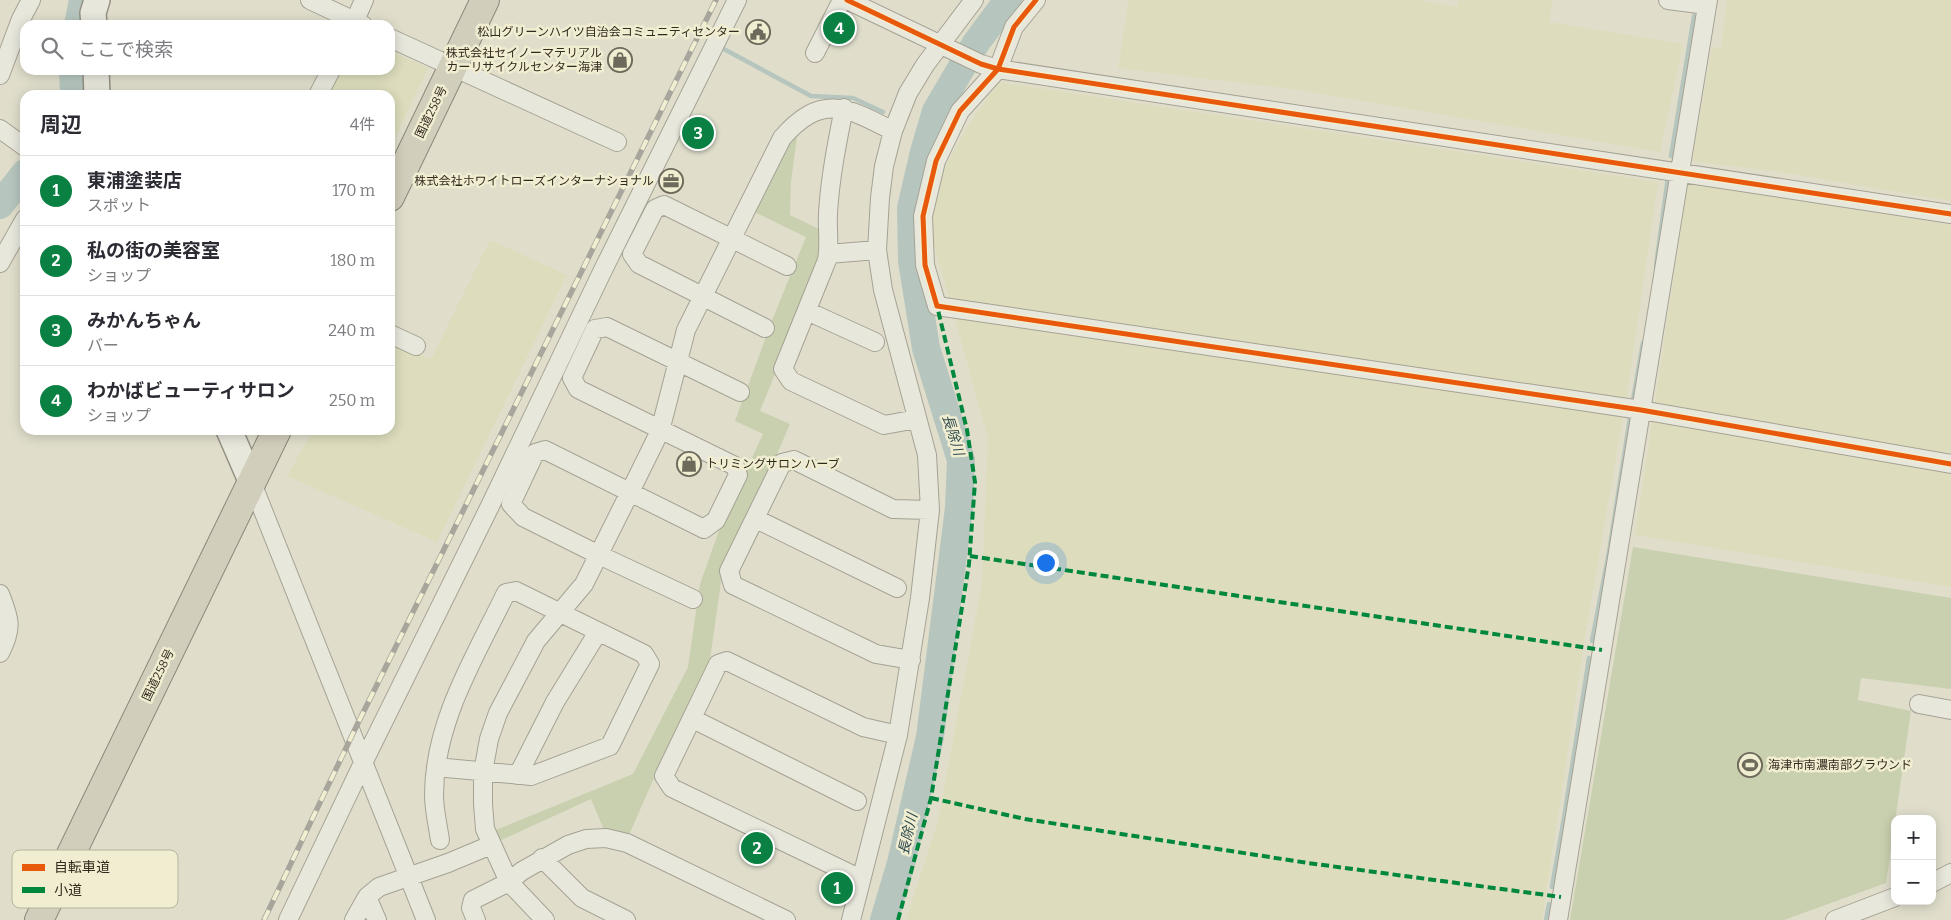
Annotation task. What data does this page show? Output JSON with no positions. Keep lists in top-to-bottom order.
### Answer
{
  "streets": {
    "highway": ["国道258号"]
  },
  "water": ["長除川"],
  "places": {
    "public building": ["松山グリーンハイツ自治会コミュニティセンター"],
    "shop": ["株式会社セイノーマテリアル カーリサイクルセンター海津", "トリミングサロン ハーブ"],
    "office": ["株式会社ホワイトローズインターナショナル"],
    "sports": ["海津市南濃南部グラウンド"]
  },
  "legend": ["自転車道", "小道"],
  "page": {
    "pins": [
      "4",
      "3",
      "2",
      "1"
    ],
    "search": "ここで検索",
    "heading": ["周辺", "4件"],
    "list": [
      {
        "mark": "1",
        "name": "東浦塗装店",
        "note": "スポット",
        "value": "170 m"
      },
      {
        "mark": "2",
        "name": "私の街の美容室",
        "note": "ショップ",
        "value": "180 m"
      },
      {
        "mark": "3",
        "name": "みかんちゃん",
        "note": "バー",
        "value": "240 m"
      },
      {
        "mark": "4",
        "name": "わかばビューティサロン",
        "note": "ショップ",
        "value": "250 m"
      }
    ],
    "map_buttons": ["+", "−"]
  }
}
